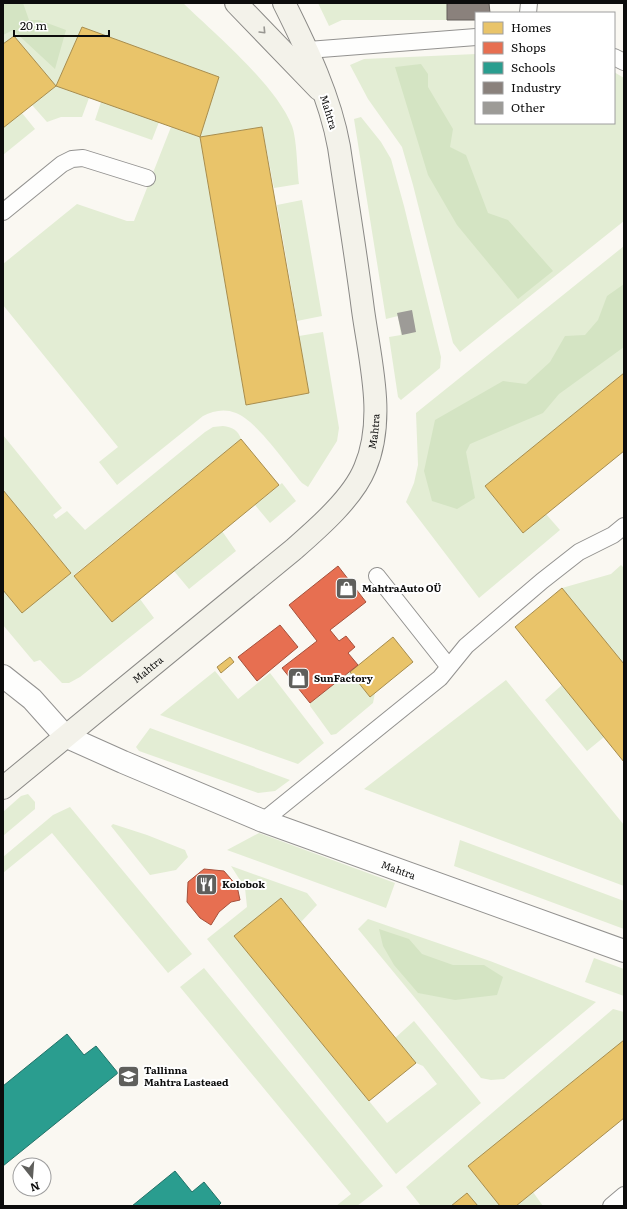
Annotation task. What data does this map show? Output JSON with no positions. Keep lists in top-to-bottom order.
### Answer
{
  "streets": {
    "street": ["Mahtra"]
  },
  "places": {
    "shop": ["MahtraAuto OÜ", "SunFactory"],
    "restaurant": ["Kolobok"],
    "school or university": ["Tallinna Mahtra Lasteaed"]
  },
  "legend": [
    "Homes",
    "Shops",
    "Schools",
    "Industry",
    "Other"
  ],
  "scale_bar": "20 m",
  "north": "bottom"
}
